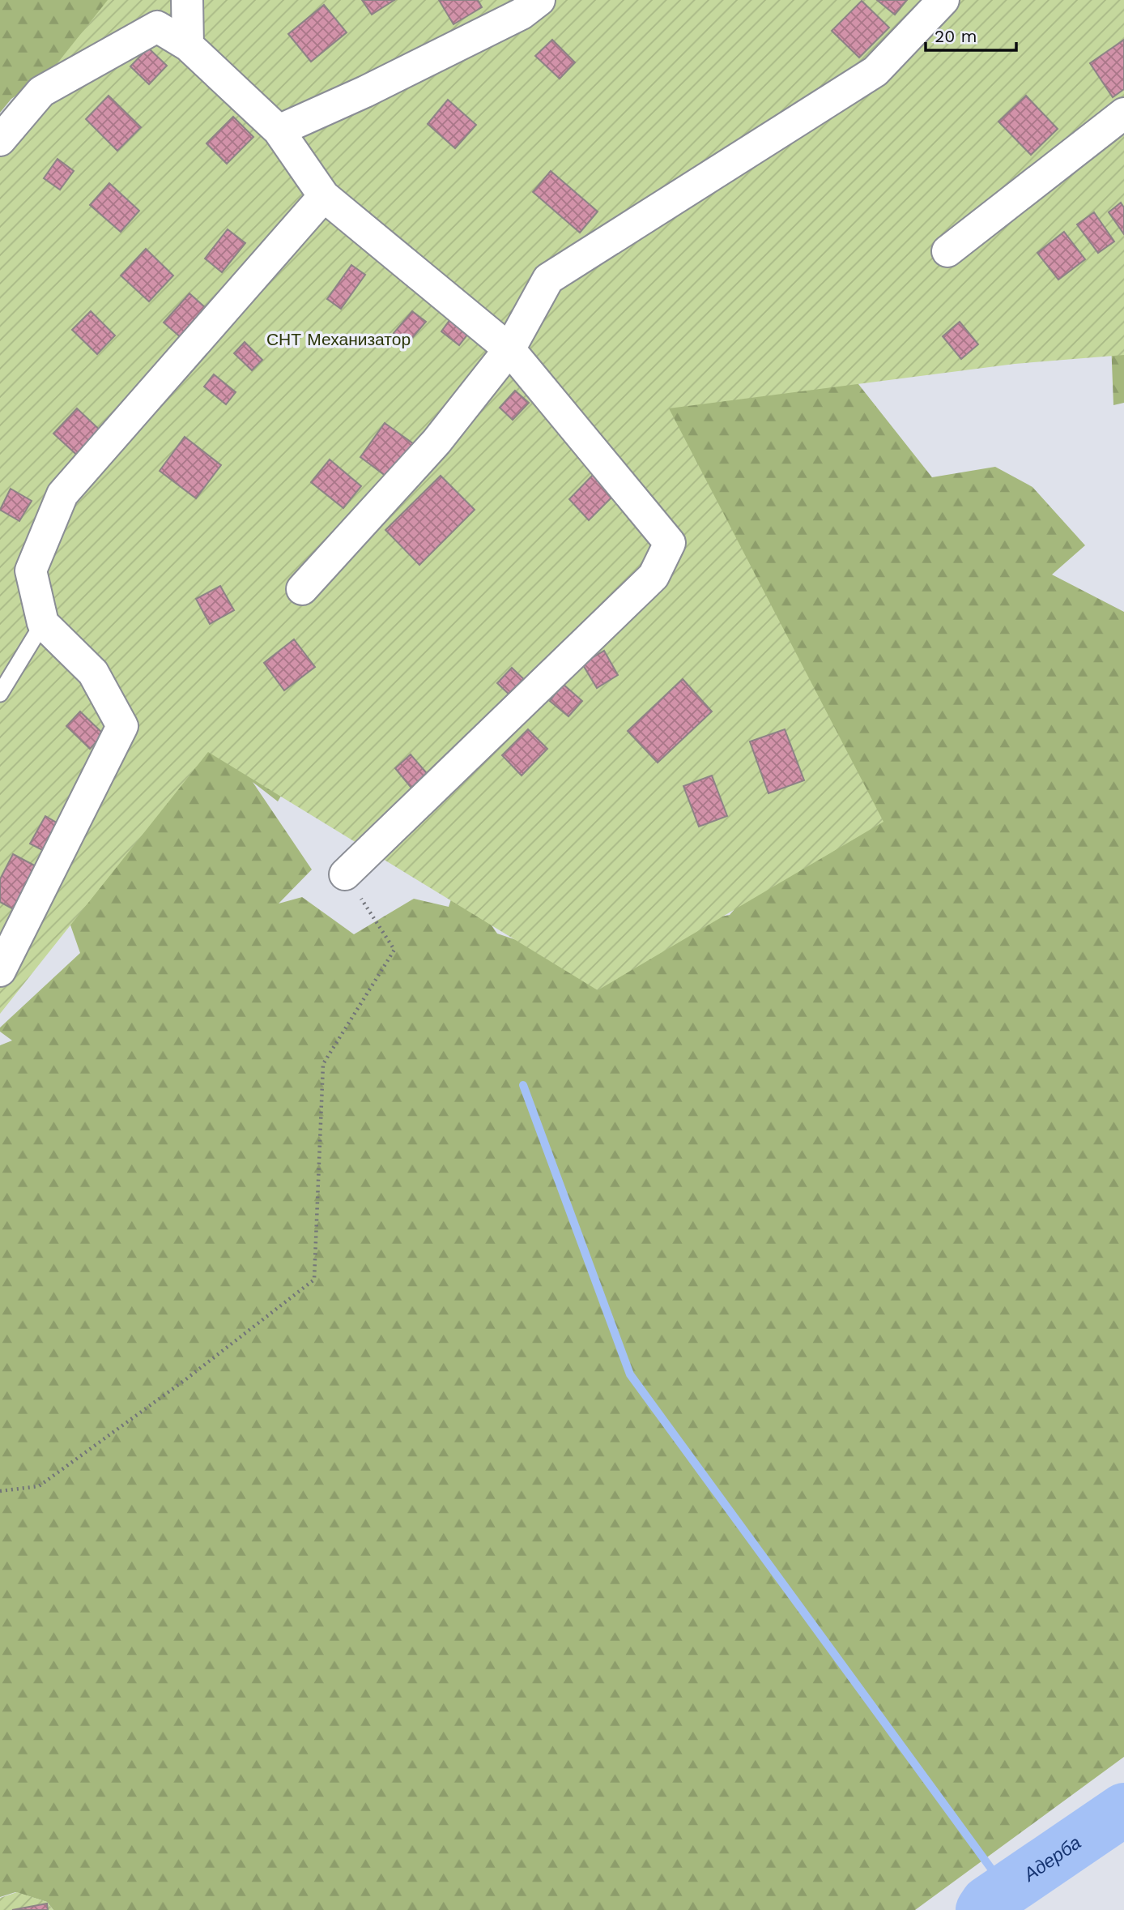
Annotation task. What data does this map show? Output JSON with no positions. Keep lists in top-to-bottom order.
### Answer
{
  "water": ["Адерба"],
  "parks": ["СНТ Механизатор"],
  "scale_bar": "20 m"
}
